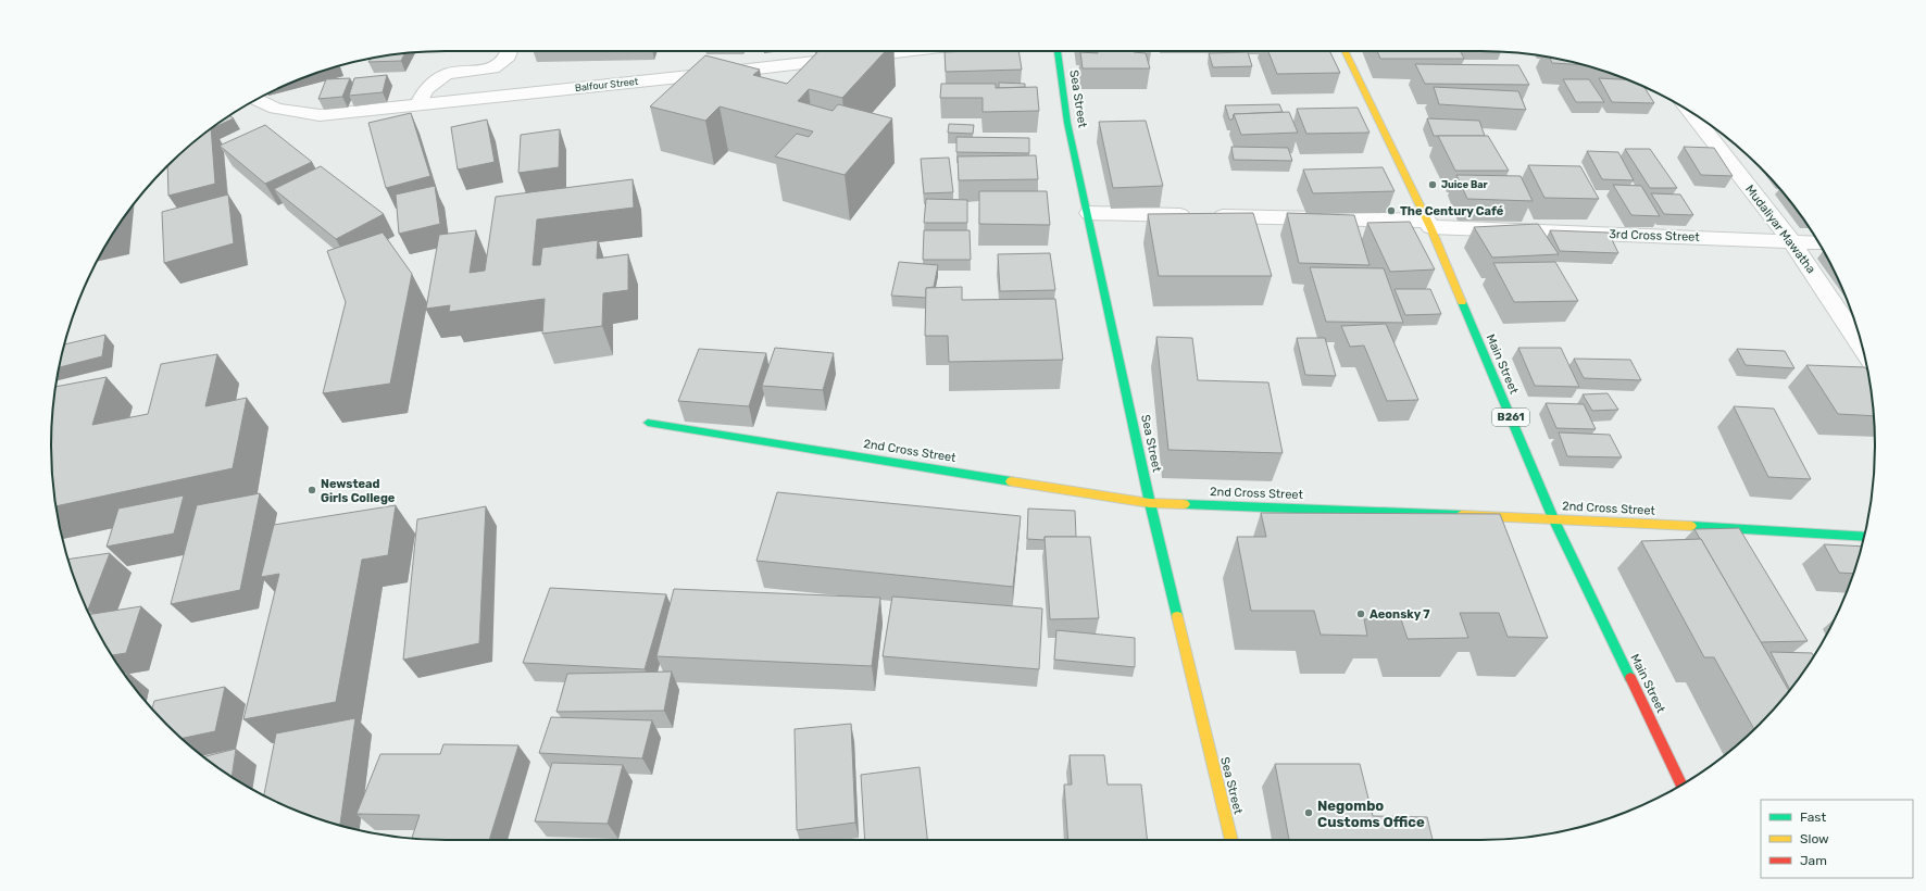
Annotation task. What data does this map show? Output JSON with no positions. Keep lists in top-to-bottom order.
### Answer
{
  "streets": {
    "street": [
      "Balfour Street",
      "Sea Street",
      "Mudaliyar Mawatha",
      "3rd Cross Street",
      "Main Street",
      "B261",
      "2nd Cross Street"
    ]
  },
  "crossings": [
    ["Sea Street", "3rd Cross Street"],
    ["Sea Street", "2nd Cross Street"],
    ["Mudaliyar Mawatha", "3rd Cross Street"],
    ["3rd Cross Street", "Main Street"],
    ["Main Street", "2nd Cross Street"]
  ],
  "places": [
    "Juice Bar",
    "The Century Café",
    "Newstead Girls College",
    "Aeonsky 7",
    "Negombo Customs Office"
  ],
  "legend": ["Fast", "Slow", "Jam"]
}
